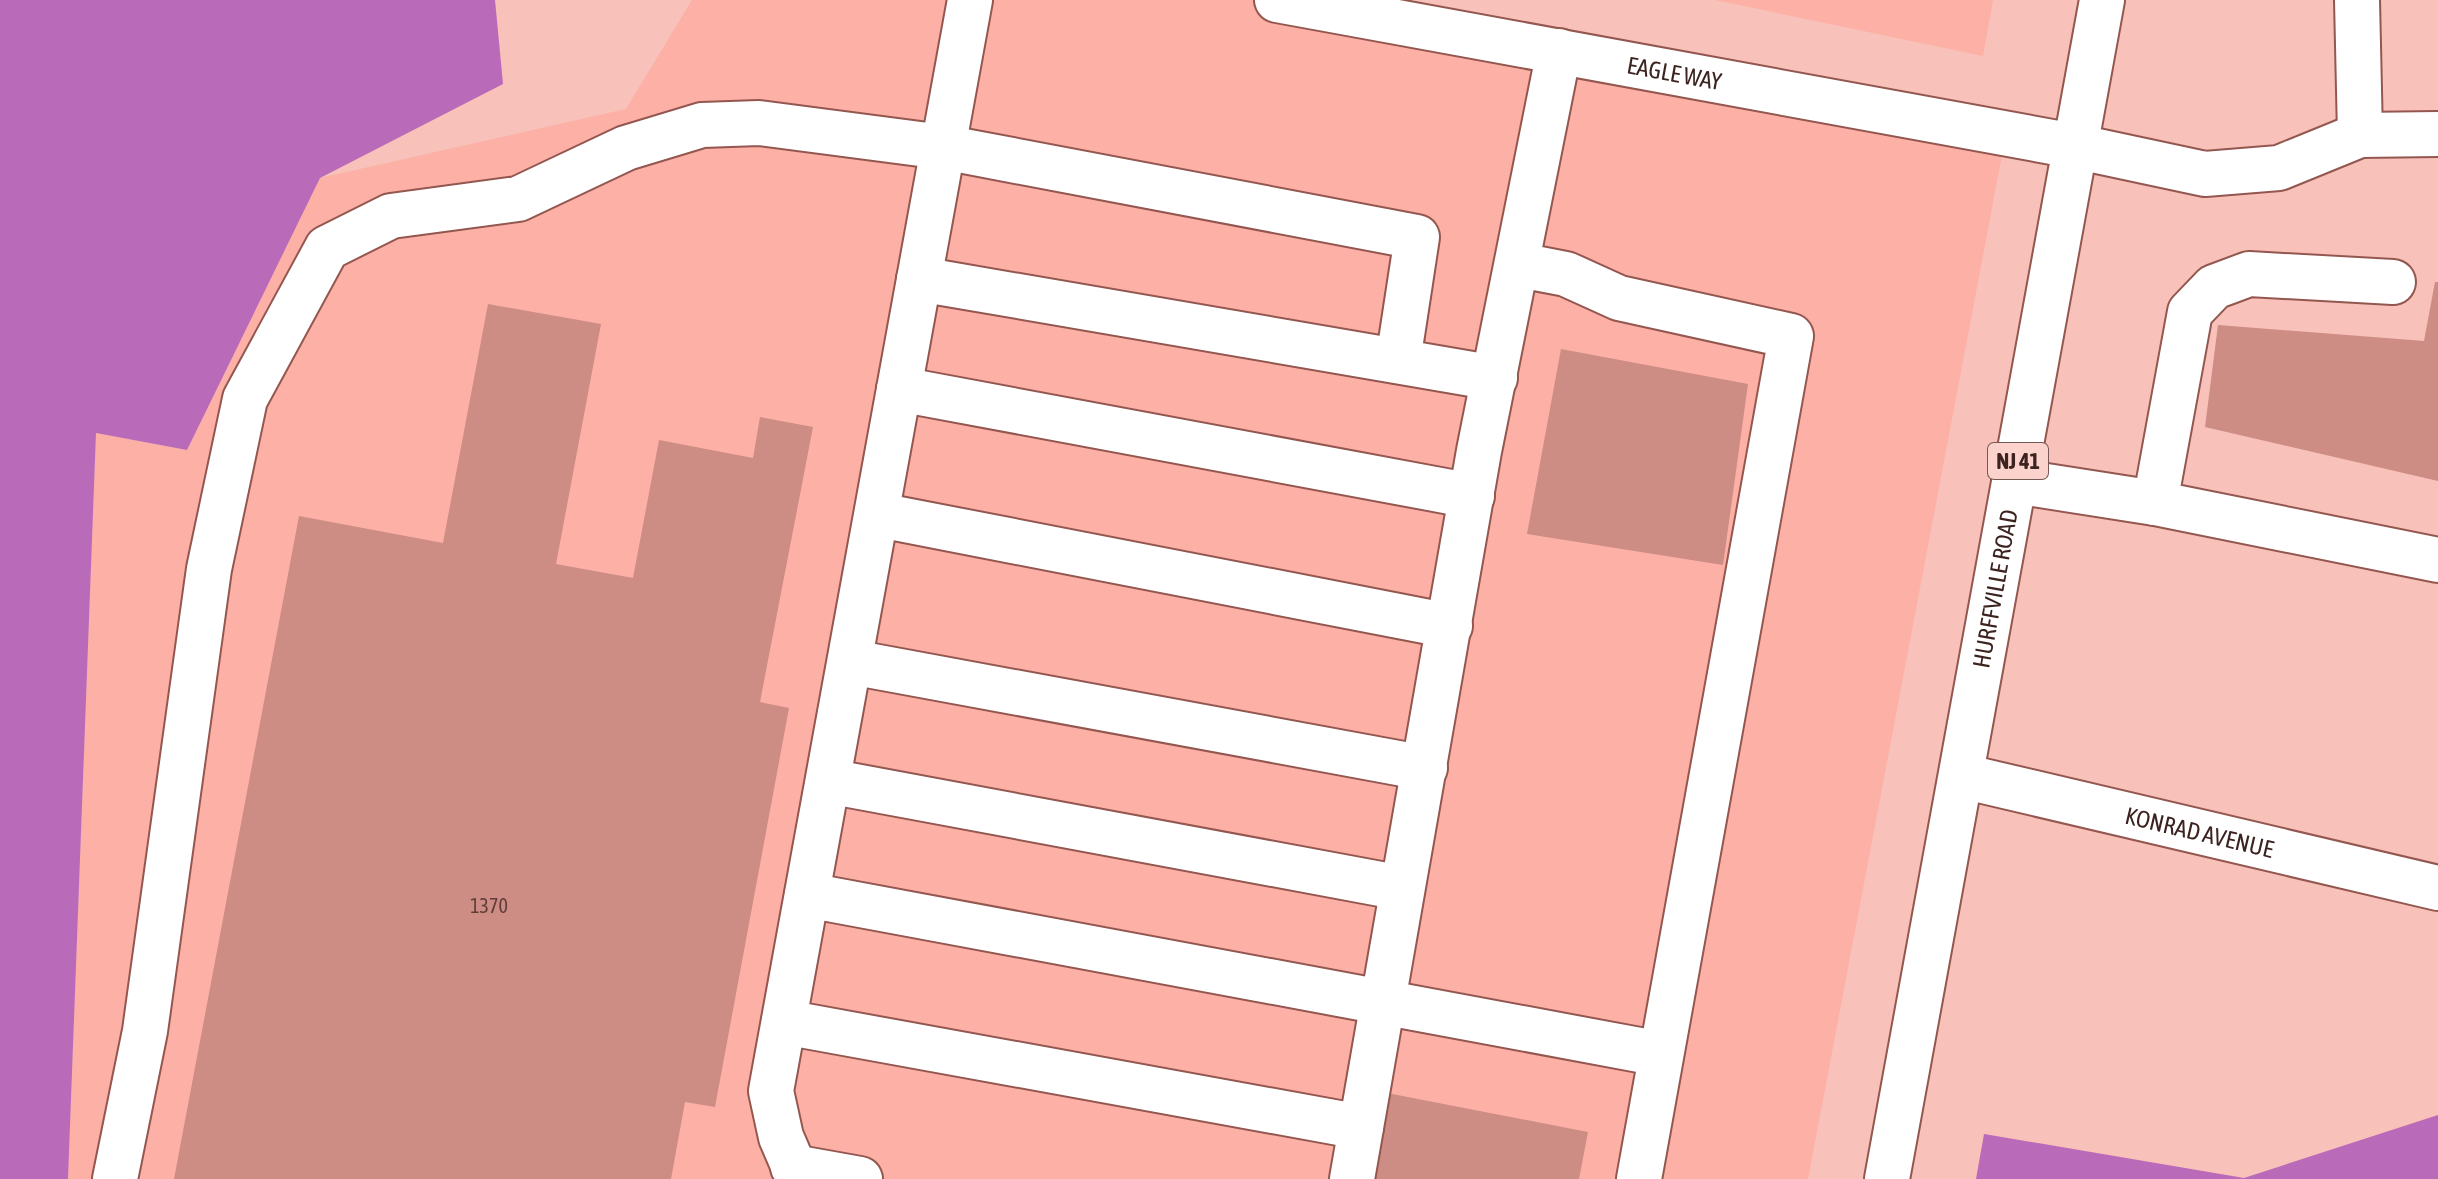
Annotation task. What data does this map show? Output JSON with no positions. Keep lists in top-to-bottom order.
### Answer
{
  "streets": {
    "main road": [
      "EAGLE WAY",
      "NJ 41",
      "HURFFVILLE ROAD",
      "KONRAD AVENUE"
    ]
  },
  "crossings": [
    ["EAGLE WAY", "HURFFVILLE ROAD"],
    ["HURFFVILLE ROAD", "KONRAD AVENUE"]
  ],
  "house_numbers": ["1370"]
}
